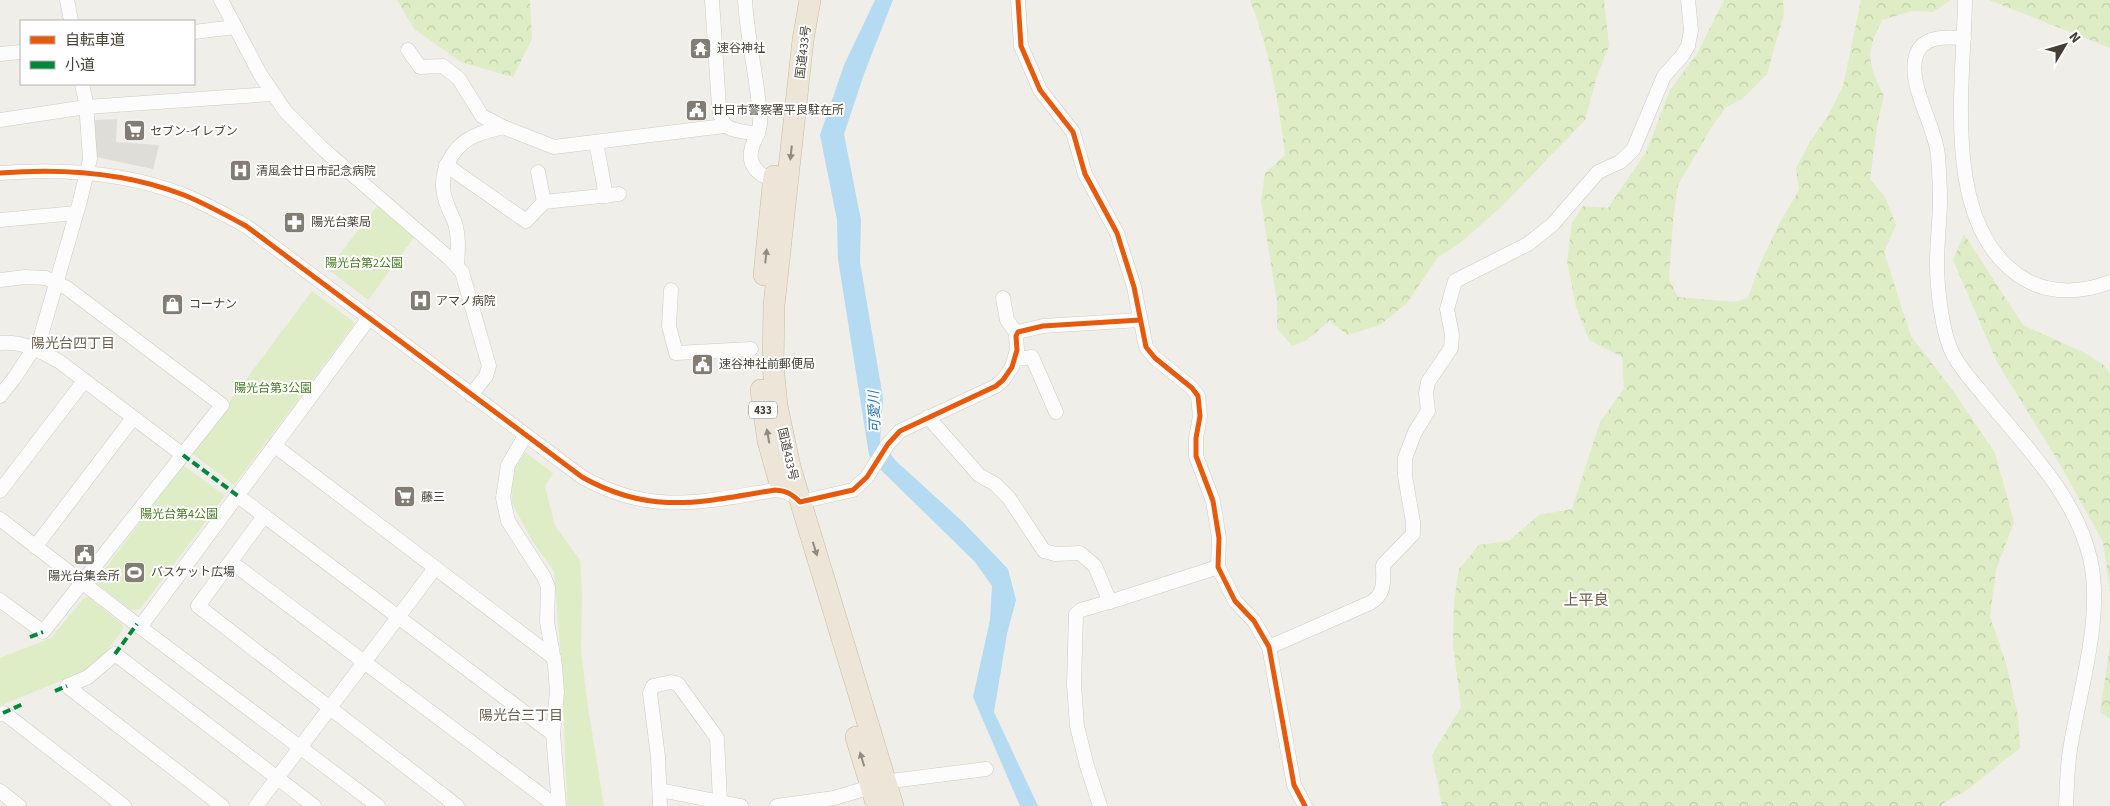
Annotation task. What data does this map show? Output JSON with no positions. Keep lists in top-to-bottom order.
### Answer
{
  "streets": {
    "highway": ["国道433号", "433"]
  },
  "districts": ["陽光台四丁目", "上平良", "陽光台三丁目"],
  "water": ["可愛川"],
  "parks": ["陽光台第2公園", "陽光台第3公園", "陽光台第4公園"],
  "places": {
    "temple": ["速谷神社"],
    "public building": ["廿日市警察署平良駐在所", "速谷神社前郵便局", "陽光台集会所"],
    "supermarket": ["セブン-イレブン", "藤三"],
    "hospital": ["清風会廿日市記念病院", "アマノ病院"],
    "pharmacy": ["陽光台薬局"],
    "shop": ["コーナン"],
    "sports": ["バスケット広場"]
  },
  "legend": ["自転車道", "小道"],
  "north": "top right"
}
